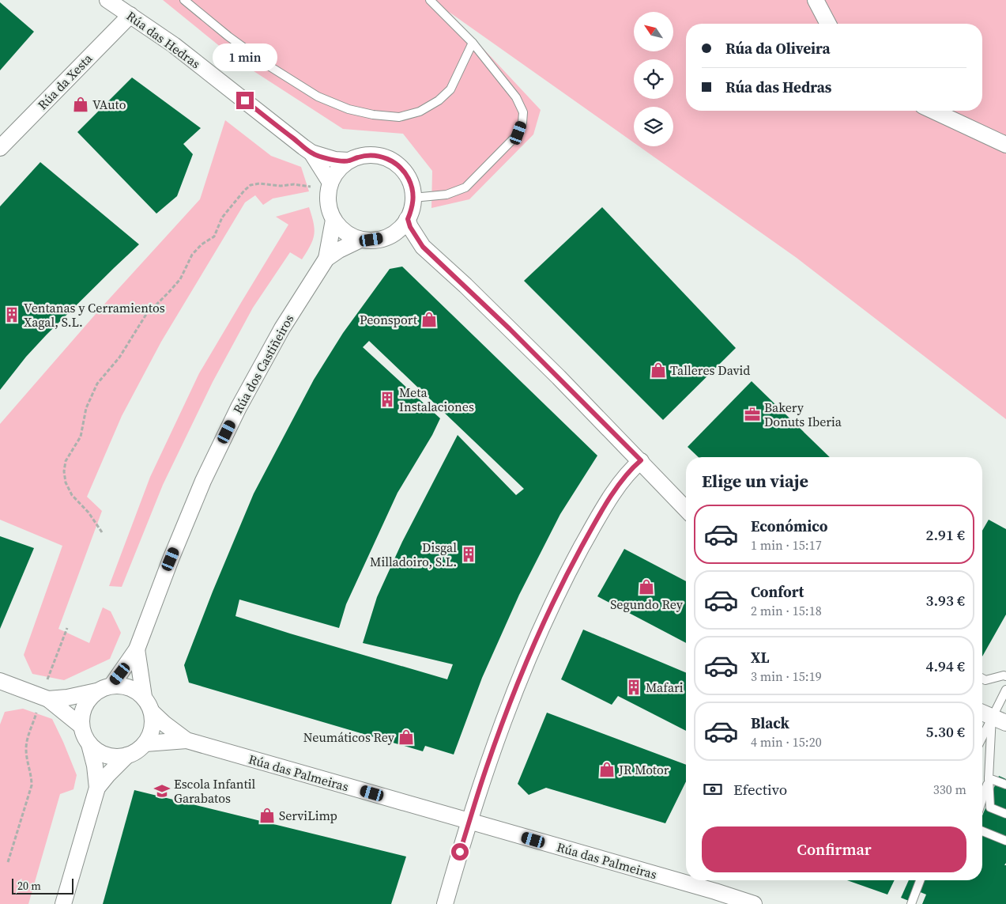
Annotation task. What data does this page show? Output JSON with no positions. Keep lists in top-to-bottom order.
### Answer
{
  "streets": {
    "street": [
      "Rúa das Hedras",
      "Rúa da Xesta",
      "Rúa dos Castiñeiros",
      "Rúa das Palmeiras"
    ]
  },
  "crossings": [
    ["Rúa das Hedras", "Rúa da Xesta"],
    ["Rúa das Hedras", "Rúa dos Castiñeiros"],
    ["Rúa dos Castiñeiros", "Rúa das Palmeiras"]
  ],
  "places": {
    "shop": [
      "VAuto",
      "Peonsport",
      "Talleres David",
      "Segundo Rey",
      "Neumáticos Rey",
      "JR Motor",
      "ServiLimp"
    ],
    "building": [
      "Ventanas y Cerramientos Xagal, S.L.",
      "Meta Instalaciones",
      "Disgal Milladoiro, S.L.",
      "Mafari"
    ],
    "office": ["Bakery Donuts Iberia"],
    "school or university": ["Escola Infantil Garabatos"]
  },
  "scale_bar": "20 m",
  "north": "top left",
  "page": {
    "banner": ["Rúa da Oliveira", "Rúa das Hedras"],
    "bubble": "1 min",
    "heading": "Elige un viaje",
    "list": [
      {
        "name": "Económico",
        "note": "1 min · 15:17",
        "value": "2.91 €"
      },
      {
        "name": "Confort",
        "note": "2 min · 15:18",
        "value": "3.93 €"
      },
      {
        "name": "XL",
        "note": "3 min · 15:19",
        "value": "4.94 €"
      },
      {
        "name": "Black",
        "note": "4 min · 15:20",
        "value": "5.30 €"
      }
    ],
    "pay": ["Efectivo", "330 m"],
    "buttons": "Confirmar",
    "scale": "20 m"
  }
}
